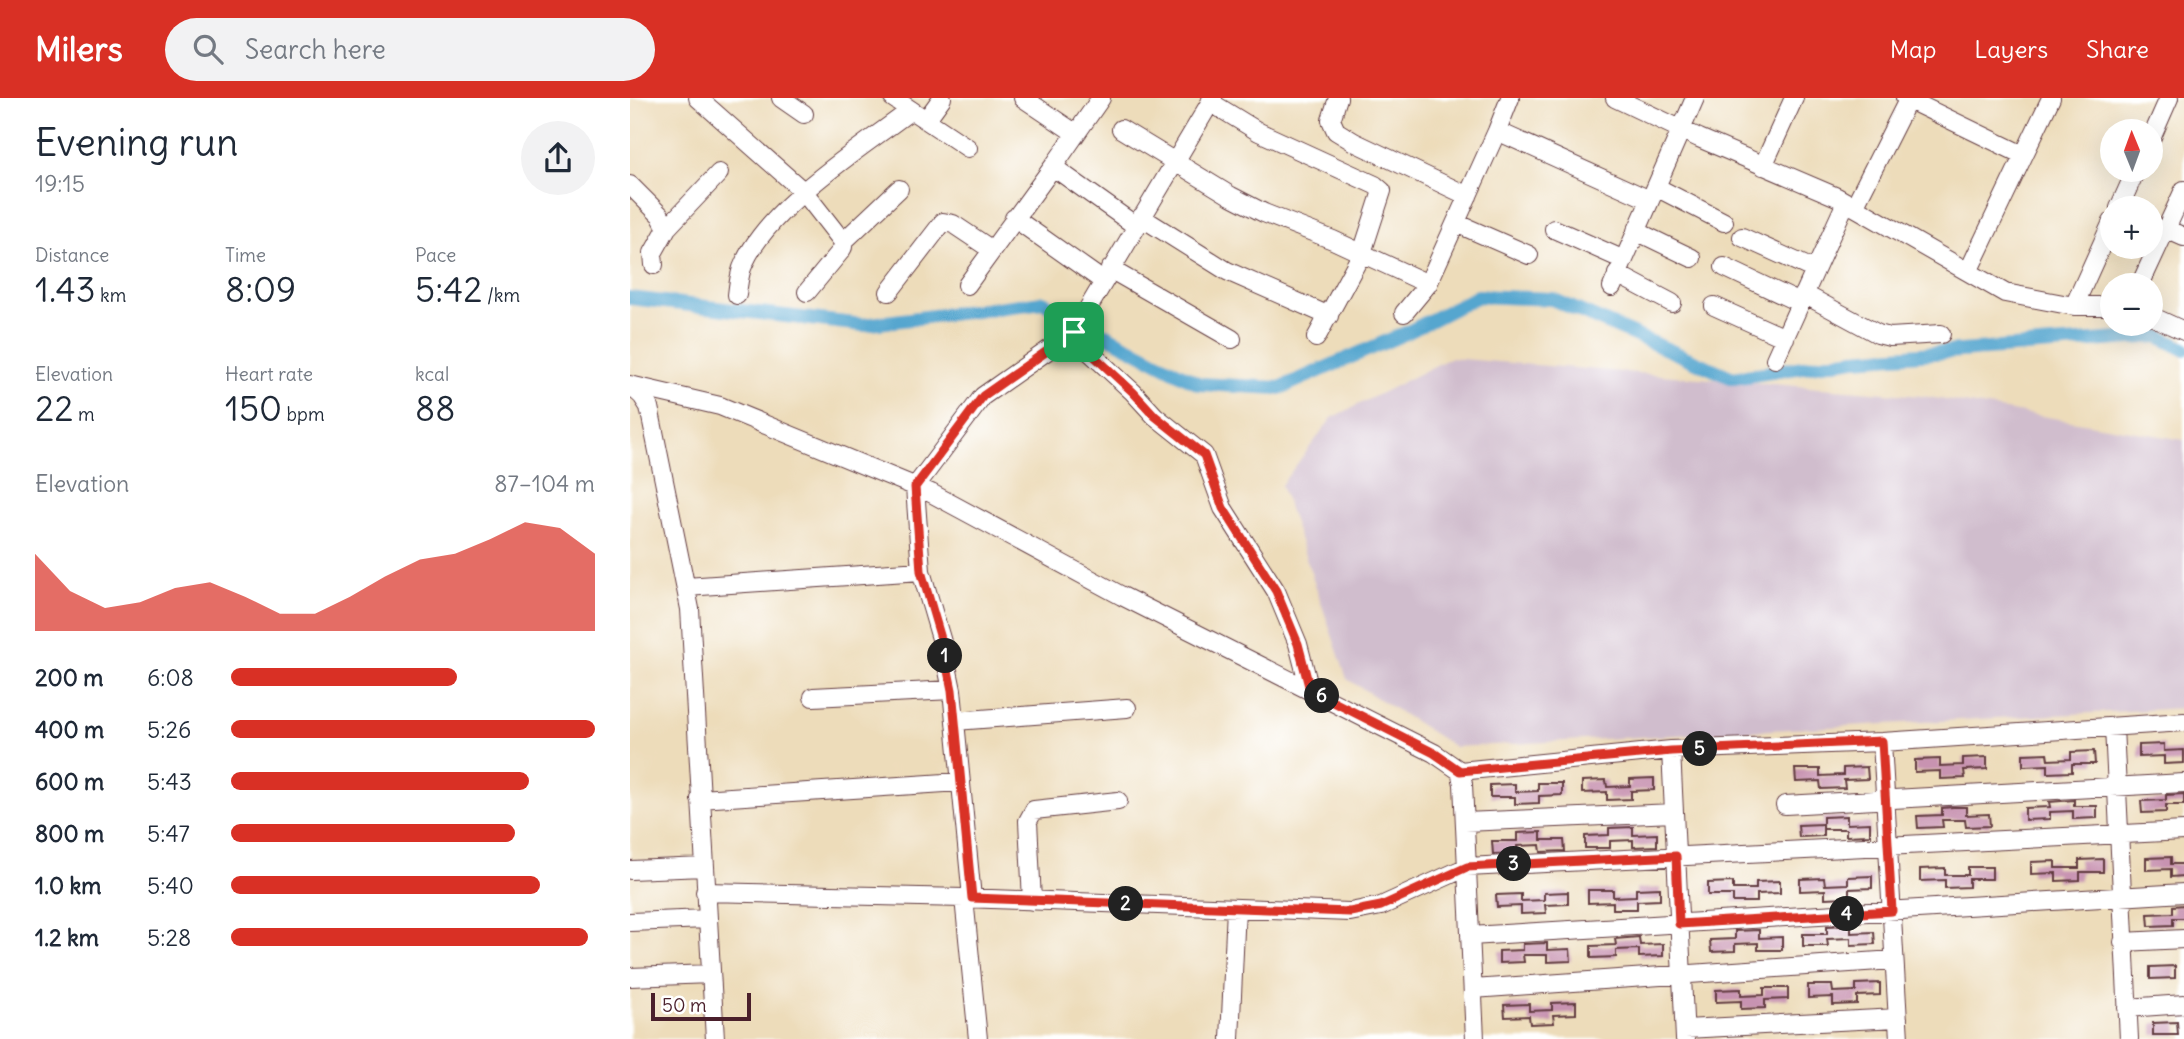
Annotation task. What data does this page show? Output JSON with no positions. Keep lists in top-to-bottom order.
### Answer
{
  "scale_bar": "50 m",
  "north": "top",
  "page": {
    "header": "Milers",
    "search": "Search here",
    "nav": ["Map", "Layers", "Share"],
    "heading": ["Evening run", "19:15"],
    "map_buttons": ["+", "−"],
    "stats": [
      ["Distance", "1.43 km"],
      ["Time", "8:09"],
      ["Pace", "5:42 /km"],
      ["Elevation", "22 m"],
      ["Heart rate", "150 bpm"],
      ["kcal", "88"]
    ],
    "chart": ["Elevation", "87–104 m"],
    "pins": [
      "1",
      "6",
      "5",
      "3",
      "2",
      "4"
    ],
    "list": [
      {
        "name": "200 m",
        "note": "6:08"
      },
      {
        "name": "400 m",
        "note": "5:26"
      },
      {
        "name": "600 m",
        "note": "5:43"
      },
      {
        "name": "800 m",
        "note": "5:47"
      },
      {
        "name": "1.0 km",
        "note": "5:40"
      },
      {
        "name": "1.2 km",
        "note": "5:28"
      }
    ],
    "scale": "50 m"
  }
}
